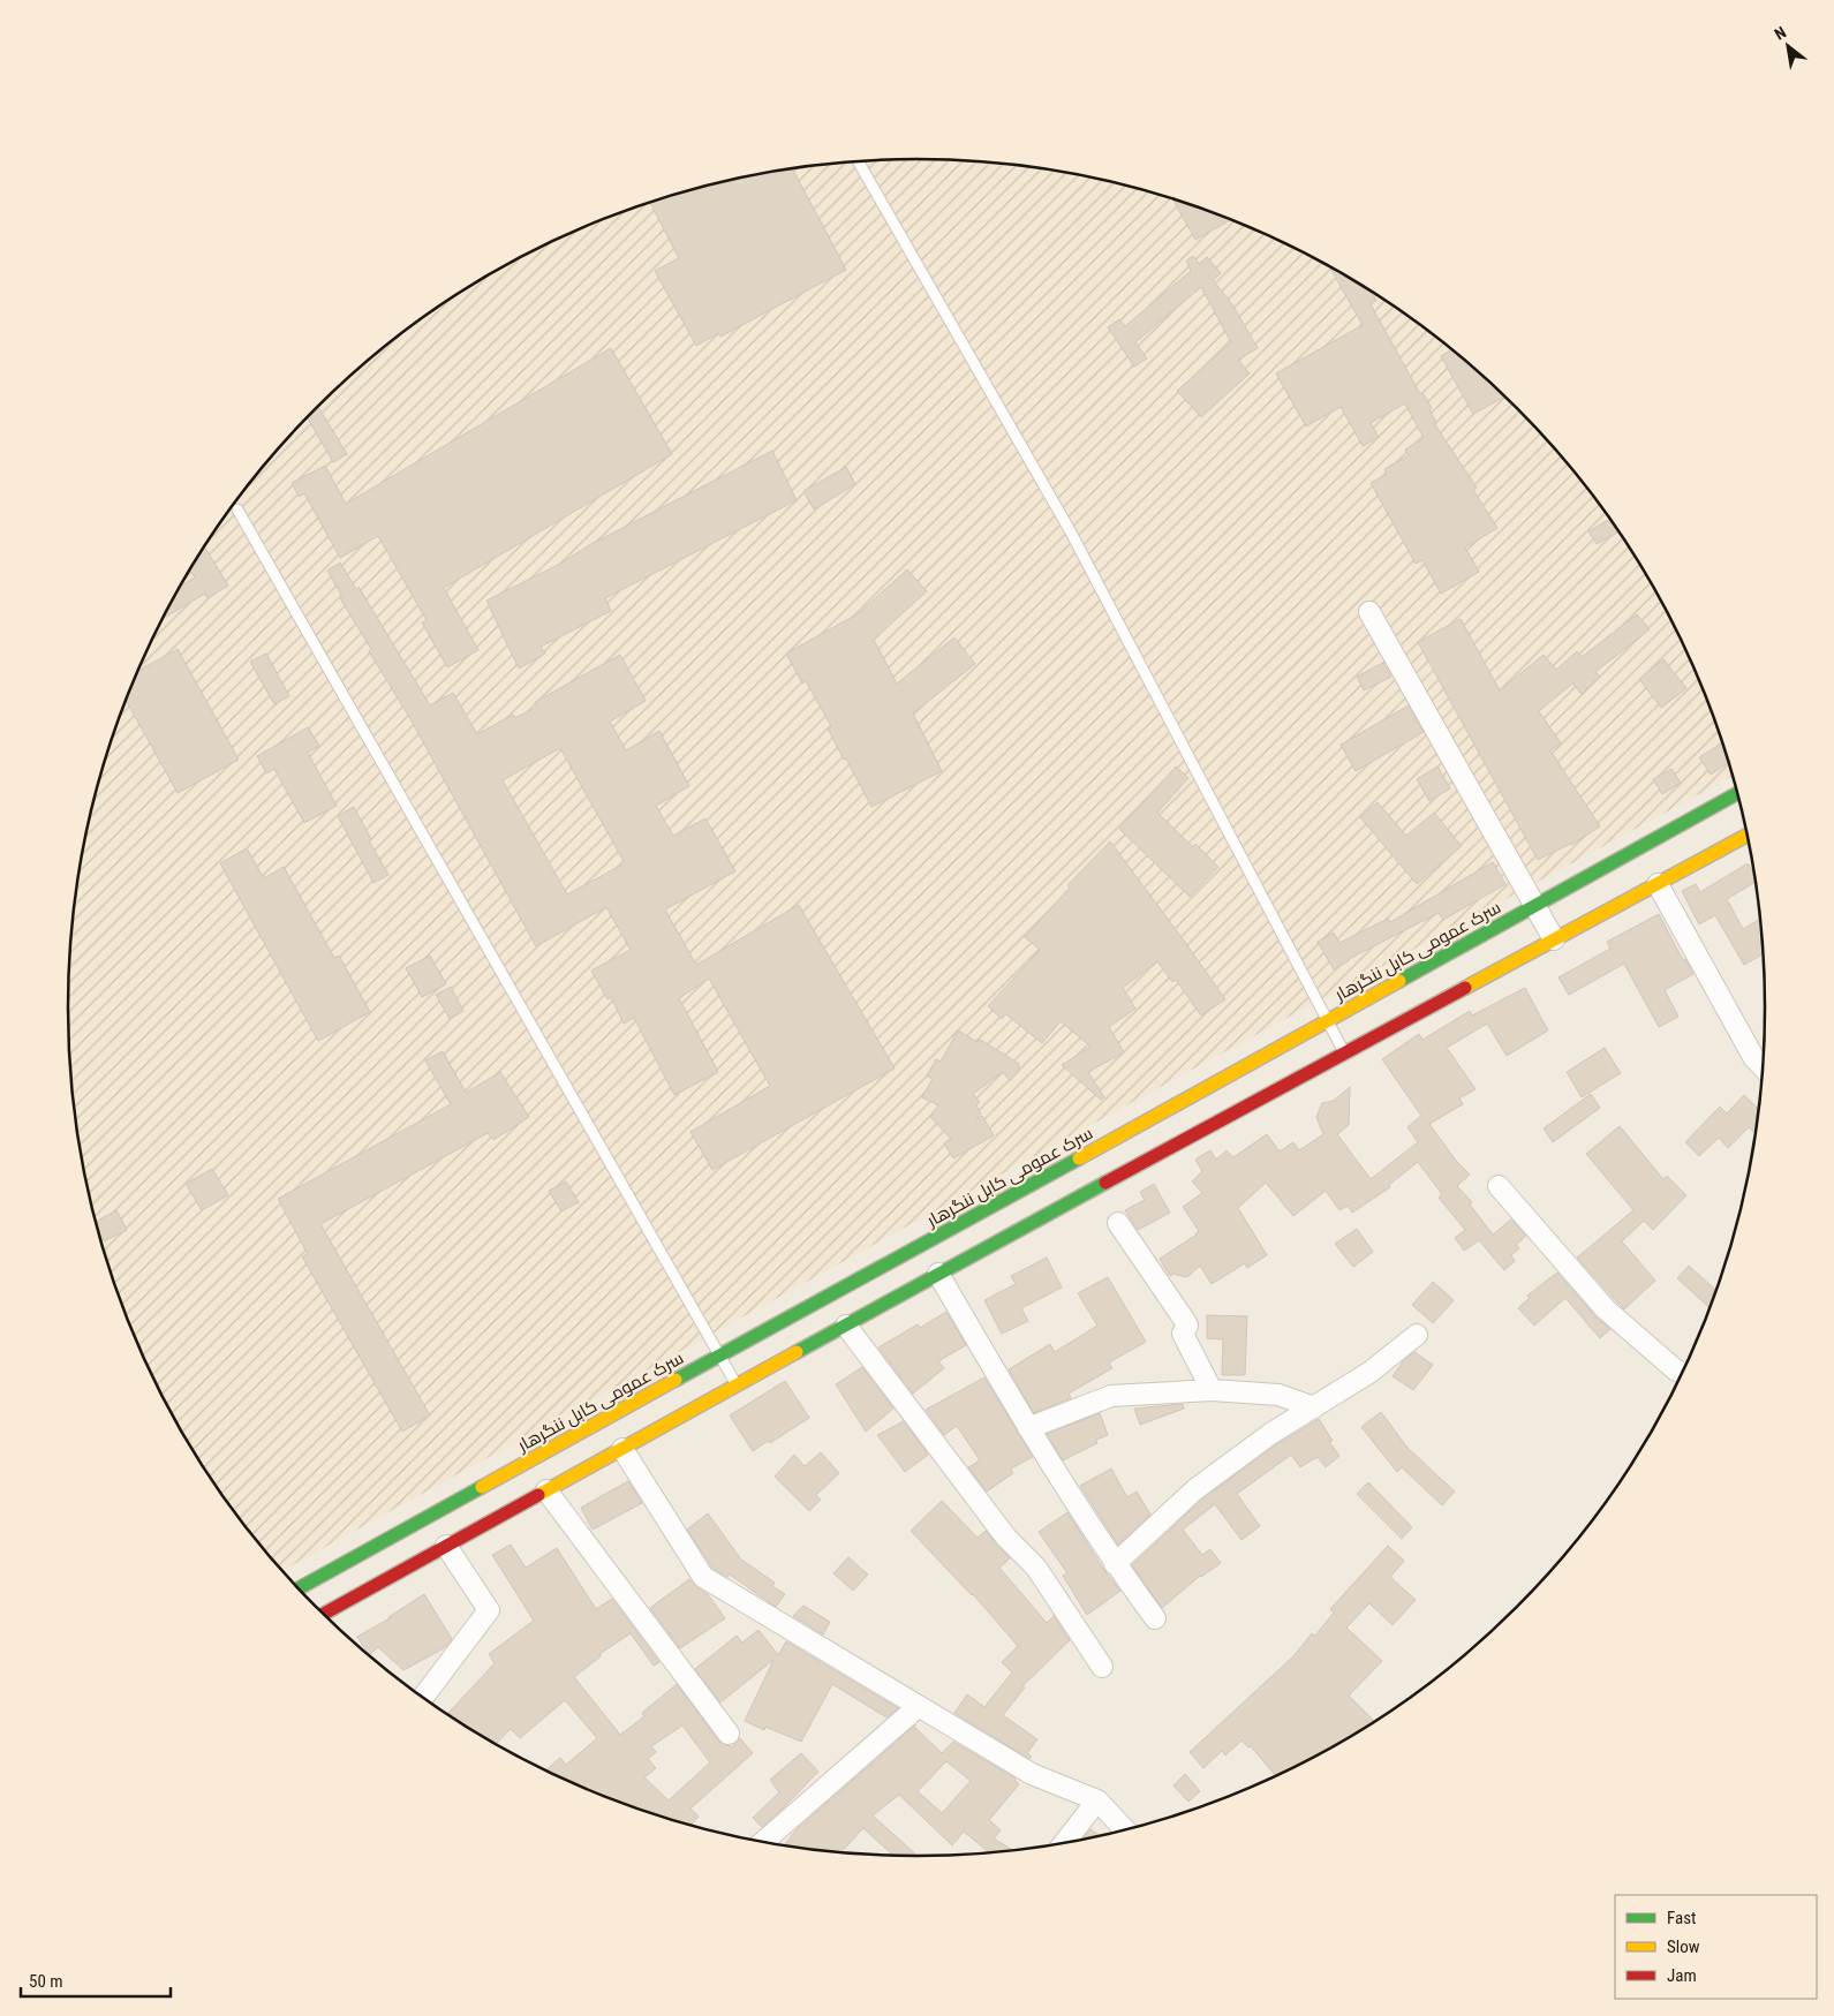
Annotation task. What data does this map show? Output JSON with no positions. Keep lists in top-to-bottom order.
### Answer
{
  "streets": {
    "highway": ["سرک عمومی کابل ننگرهار"]
  },
  "legend": ["Fast", "Slow", "Jam"],
  "scale_bar": "50 m",
  "north": "top left"
}
